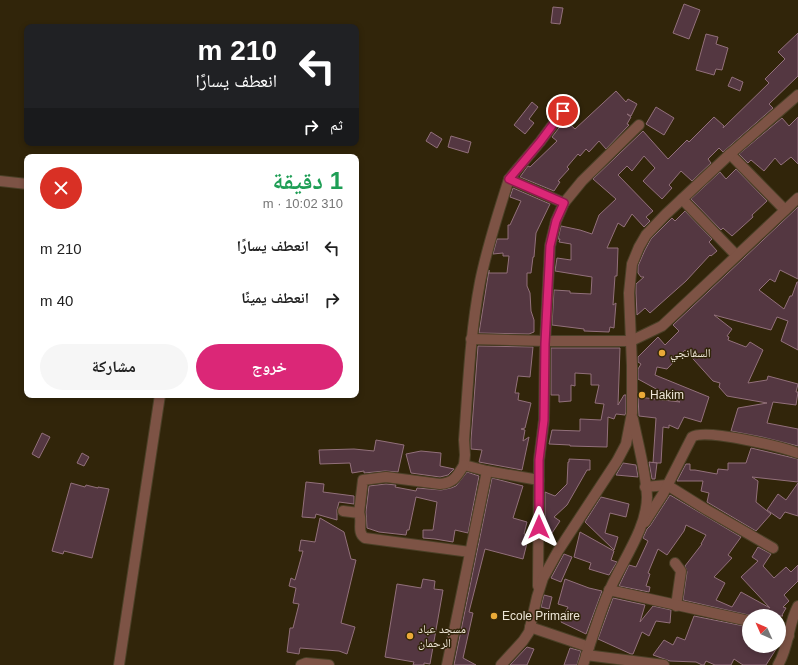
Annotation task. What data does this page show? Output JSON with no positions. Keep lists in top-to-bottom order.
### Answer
{
  "places": [
    "السفانجي",
    "Hakim",
    "Ecole Primaire",
    "مسجد عباد الرحمان"
  ],
  "north": "top left",
  "page": {
    "turn": ["210 m", "انعطف يسارًا"],
    "then": "ثم",
    "heading": ["1 دقيقة", "310 m · 10:02"],
    "list": [
      {
        "name": "انعطف يسارًا",
        "value": "210 m"
      },
      {
        "name": "انعطف يمينًا",
        "value": "40 m"
      }
    ],
    "buttons": ["خروج", "مشاركة"]
  }
}
